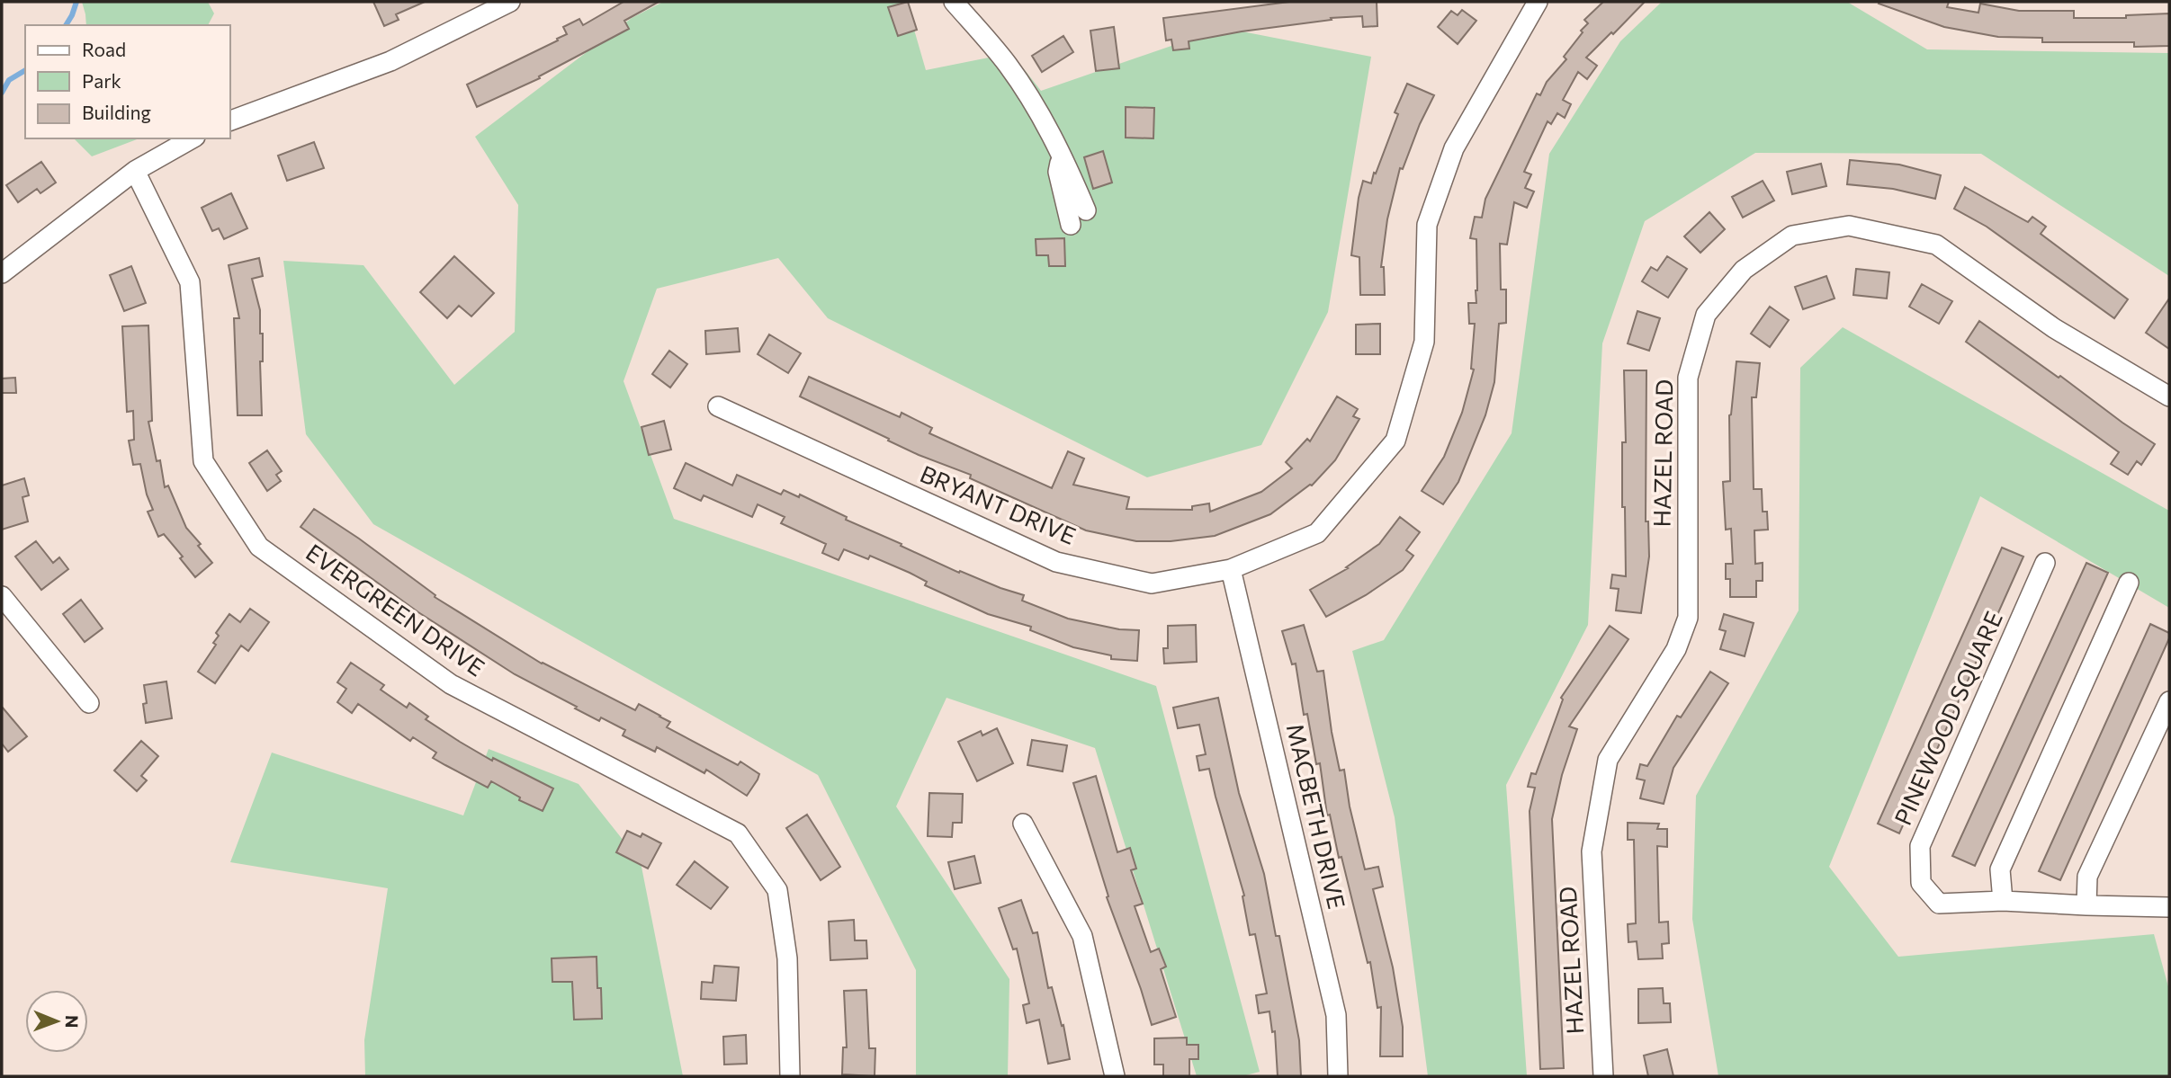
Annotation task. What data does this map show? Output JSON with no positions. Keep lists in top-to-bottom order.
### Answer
{
  "streets": {
    "street": [
      "HAZEL ROAD",
      "BRYANT DRIVE",
      "EVERGREEN DRIVE",
      "PINEWOOD SQUARE",
      "MACBETH DRIVE"
    ]
  },
  "crossings": [
    ["BRYANT DRIVE", "MACBETH DRIVE"]
  ],
  "legend": ["Road", "Park", "Building"],
  "north": "right"
}
